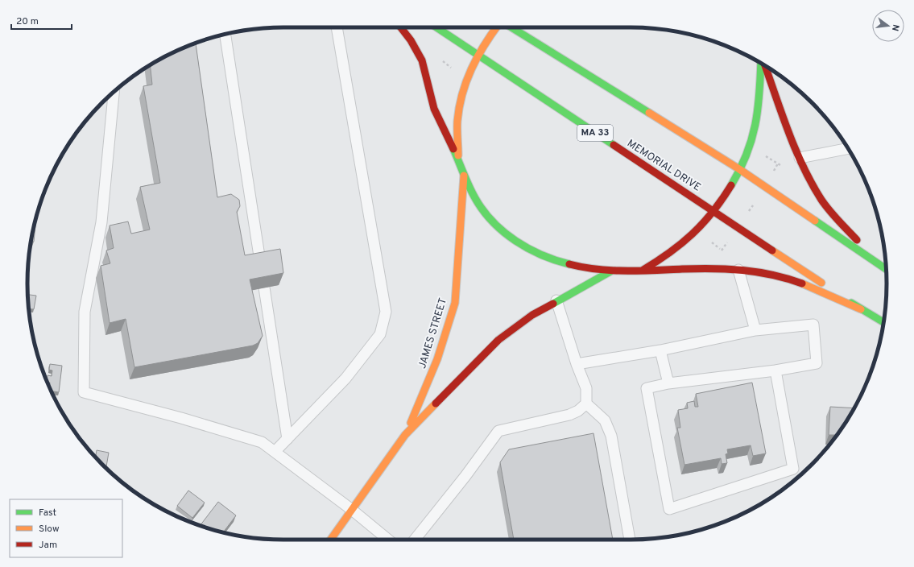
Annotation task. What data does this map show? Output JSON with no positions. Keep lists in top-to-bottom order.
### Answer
{
  "streets": {
    "main road": ["MA 33", "MEMORIAL DRIVE", "JAMES STREET"]
  },
  "legend": ["Fast", "Slow", "Jam"],
  "scale_bar": "20 m",
  "north": "right"
}
